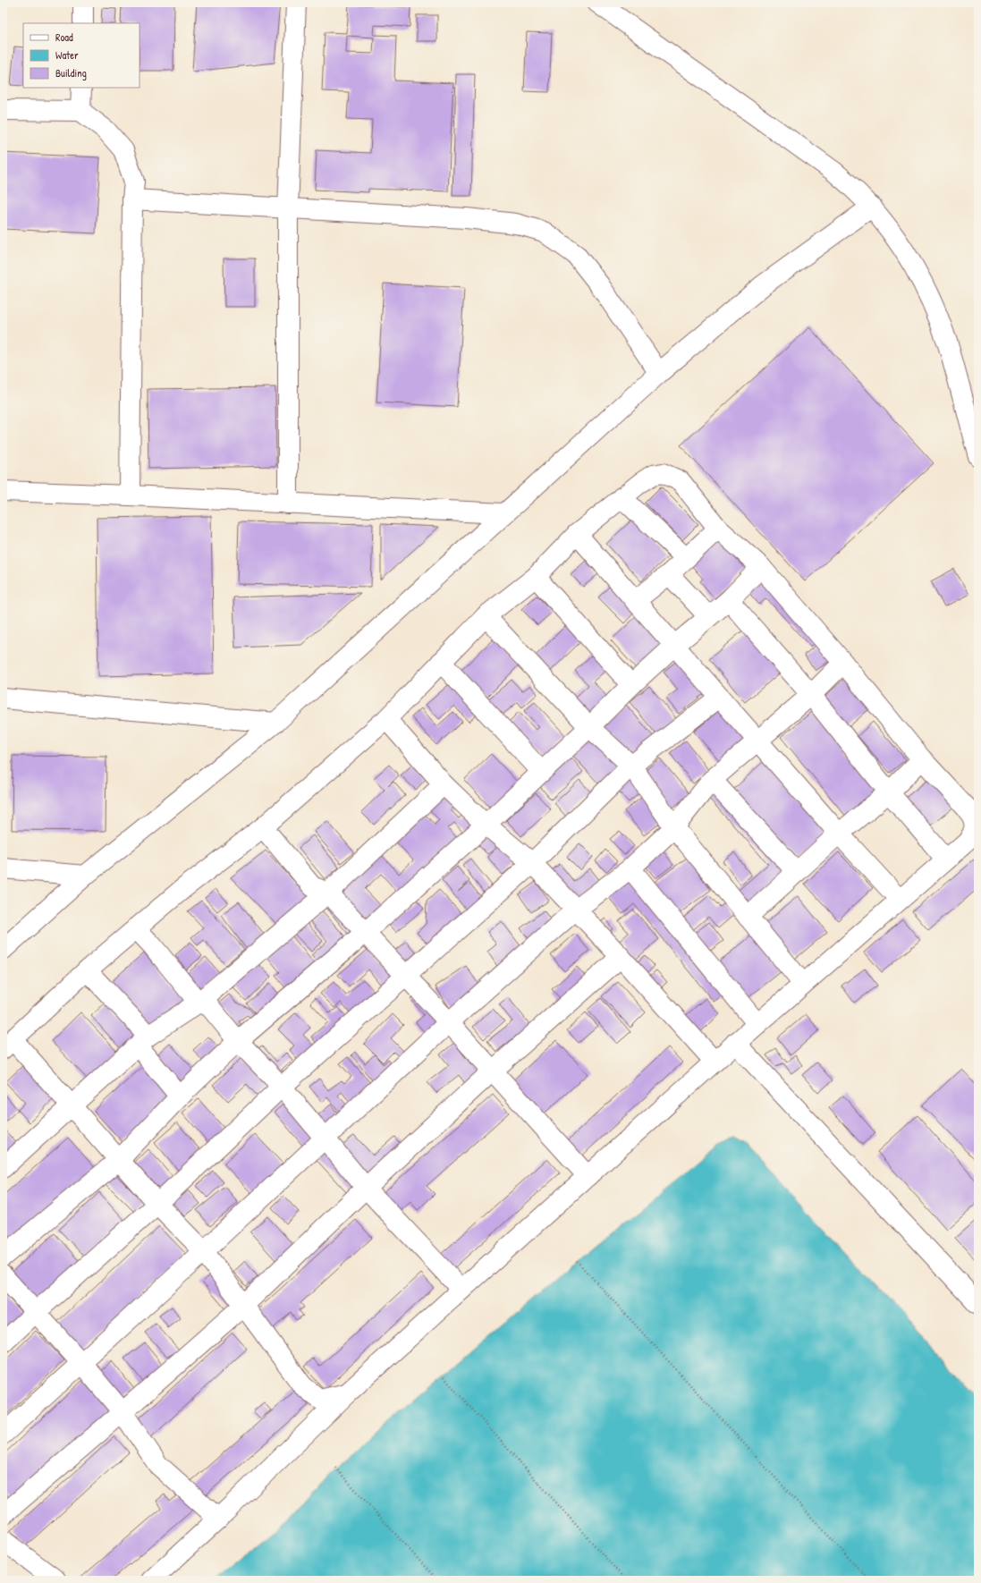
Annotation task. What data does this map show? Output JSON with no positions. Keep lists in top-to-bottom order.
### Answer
{
  "legend": ["Road", "Water", "Building"]
}
